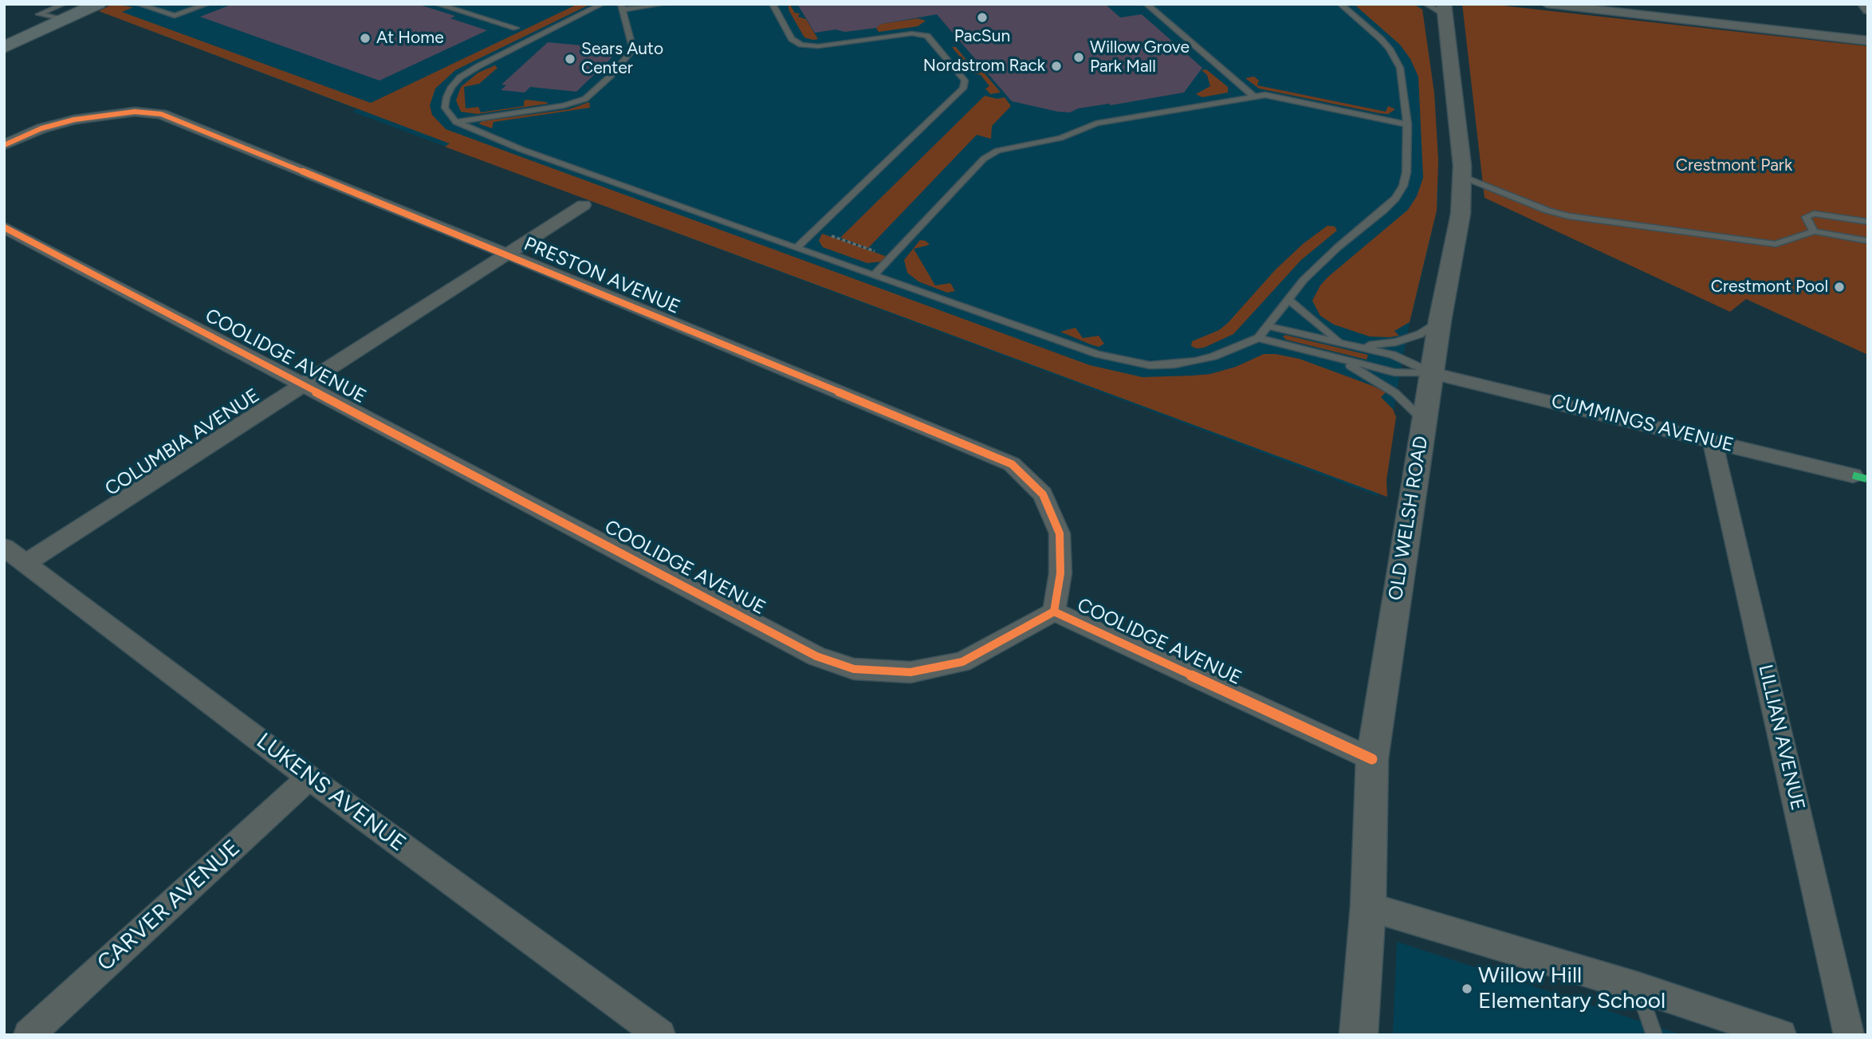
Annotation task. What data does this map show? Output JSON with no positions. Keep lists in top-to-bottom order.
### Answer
{
  "streets": {
    "street": [
      "PRESTON AVENUE",
      "COOLIDGE AVENUE",
      "CUMMINGS AVENUE",
      "COLUMBIA AVENUE",
      "OLD WELSH ROAD",
      "LILLIAN AVENUE",
      "LUKENS AVENUE",
      "CARVER AVENUE"
    ]
  },
  "crossings": [
    ["PRESTON AVENUE", "COOLIDGE AVENUE"],
    ["PRESTON AVENUE", "COLUMBIA AVENUE"],
    ["COOLIDGE AVENUE", "COLUMBIA AVENUE"],
    ["COOLIDGE AVENUE", "OLD WELSH ROAD"],
    ["CUMMINGS AVENUE", "OLD WELSH ROAD"],
    ["CUMMINGS AVENUE", "LILLIAN AVENUE"],
    ["COLUMBIA AVENUE", "LUKENS AVENUE"],
    ["LUKENS AVENUE", "CARVER AVENUE"]
  ],
  "parks": ["Crestmont Park"],
  "places": [
    "PacSun",
    "At Home",
    "Willow Grove Park Mall",
    "Sears Auto Center",
    "Nordstrom Rack",
    "Crestmont Pool",
    "Willow Hill Elementary School"
  ]
}
